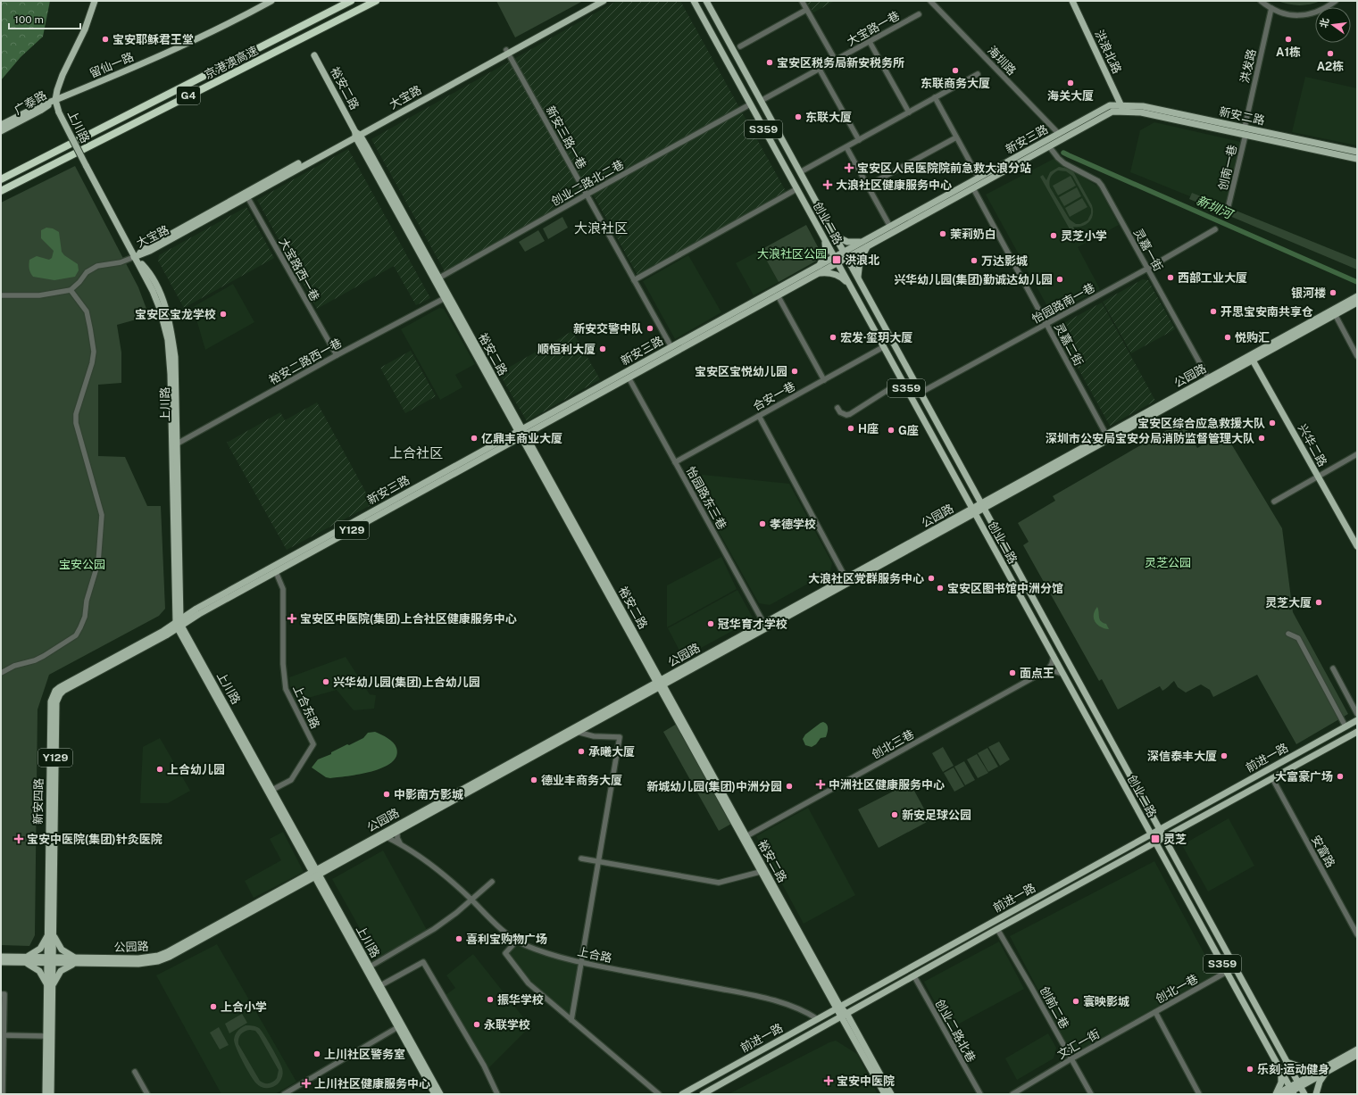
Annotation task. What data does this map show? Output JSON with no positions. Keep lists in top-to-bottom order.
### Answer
{
  "streets": {
    "highway": ["京港澳高速", "G4"],
    "main road": [
      "洪浪北路",
      "留仙一路",
      "裕安二路",
      "大宝路",
      "广泰路",
      "新安二路",
      "上川路",
      "S359",
      "新安三路",
      "创业二路",
      "公园路",
      "兴华二路",
      "Y129",
      "前进一路",
      "新安四路"
    ],
    "street": [
      "大宝路一巷",
      "海圳路",
      "洪发路",
      "新安三路一巷",
      "创南一巷",
      "创业二路北二巷",
      "灵嘉一街",
      "大宝路西一巷",
      "怡园路南一巷",
      "灵嘉二街",
      "裕安二路西一巷",
      "合安一巷",
      "怡园路东三巷",
      "上合东路",
      "创北三巷",
      "安富路",
      "上合路",
      "创北一巷",
      "创前二巷",
      "创业二路北巷",
      "文汇一街"
    ]
  },
  "crossings": [
    ["大宝路一巷", "创业二路"],
    ["洪浪北路", "新安二路"],
    ["洪浪北路", "新安三路"],
    ["海圳路", "新安三路"],
    ["留仙一路", "广泰路"],
    ["留仙一路", "上川路"],
    ["洪发路", "新安二路"],
    ["裕安二路", "大宝路"],
    ["裕安二路", "新安三路"],
    ["裕安二路", "创业二路北二巷"],
    ["裕安二路", "裕安二路西一巷"],
    ["裕安二路", "公园路"],
    ["裕安二路", "创北三巷"],
    ["裕安二路", "前进一路"],
    ["大宝路", "上川路"],
    ["大宝路", "新安三路一巷"],
    ["大宝路", "大宝路西一巷"],
    ["广泰路", "上川路"],
    ["新安二路", "新安三路"],
    ["新安二路", "创南一巷"],
    ["上川路", "新安三路"],
    ["上川路", "裕安二路西一巷"],
    ["上川路", "公园路"],
    ["上川路", "上合东路"],
    ["上川路", "新安四路"],
    ["新安三路一巷", "新安三路"],
    ["新安三路一巷", "创业二路北二巷"],
    ["新安三路", "创业二路"],
    ["新安三路", "灵嘉一街"],
    ["新安三路", "灵嘉二街"],
    ["新安三路", "怡园路东三巷"],
    ["新安三路", "上合东路"],
    ["新安三路", "新安四路"],
    ["创业二路北二巷", "创业二路"],
    ["创业二路", "怡园路南一巷"],
    ["创业二路", "公园路"],
    ["创业二路", "合安一巷"],
    ["创业二路", "前进一路"],
    ["创业二路", "创北一巷"],
    ["灵嘉一街", "怡园路南一巷"],
    ["灵嘉一街", "公园路"],
    ["大宝路西一巷", "裕安二路西一巷"],
    ["怡园路南一巷", "灵嘉二街"],
    ["灵嘉二街", "公园路"],
    ["公园路", "兴华二路"],
    ["公园路", "怡园路东三巷"],
    ["公园路", "新安四路"],
    ["公园路", "上合路"],
    ["合安一巷", "怡园路东三巷"],
    ["前进一路", "安富路"],
    ["前进一路", "上合路"],
    ["前进一路", "创前二巷"],
    ["前进一路", "创业二路北巷"],
    ["创北一巷", "文汇一街"],
    ["创前二巷", "文汇一街"]
  ],
  "districts": ["大浪社区", "上合社区"],
  "water": ["新圳河"],
  "parks": ["大浪社区公园", "灵芝公园", "宝安公园"],
  "places": {
    "other": [
      "宝安耶稣君王堂",
      "A1栋",
      "A2栋",
      "宝安区税务局新安税务所",
      "东联商务大厦",
      "海关大厦",
      "东联大厦",
      "茉莉奶白",
      "灵芝小学",
      "万达影城",
      "西部工业大厦",
      "兴华幼儿园(集团)勤诚达幼儿园",
      "银河楼",
      "开思宝安南共享仓",
      "宝安区宝龙学校",
      "新安交警中队",
      "宏发·玺玥大厦",
      "悦购汇",
      "顺恒利大厦",
      "宝安区宝悦幼儿园",
      "宝安区综合应急救援大队",
      "H座",
      "G座",
      "亿鼎丰商业大厦",
      "深圳市公安局宝安分局消防监督管理大队",
      "孝德学校",
      "大浪社区党群服务中心",
      "宝安区图书馆中洲分馆",
      "灵芝大厦",
      "冠华育才学校",
      "面点王",
      "兴华幼儿园(集团)上合幼儿园",
      "承曦大厦",
      "深信泰丰大厦",
      "上合幼儿园",
      "大富豪广场",
      "德业丰商务大厦",
      "新城幼儿园(集团)中洲分园",
      "中影南方影城",
      "新安足球公园",
      "喜利宝购物广场",
      "振华学校",
      "寰映影城",
      "上合小学",
      "永联学校",
      "上川社区警务室",
      "乐刻·运动健身"
    ],
    "health": [
      "宝安区人民医院院前急救大浪分站",
      "大浪社区健康服务中心",
      "宝安区中医院(集团)上合社区健康服务中心",
      "中洲社区健康服务中心",
      "宝安中医院(集团)针灸医院",
      "宝安中医院",
      "上川社区健康服务中心"
    ],
    "transit": ["洪浪北", "灵芝"]
  },
  "scale_bar": "100 m",
  "north": "left"
}
